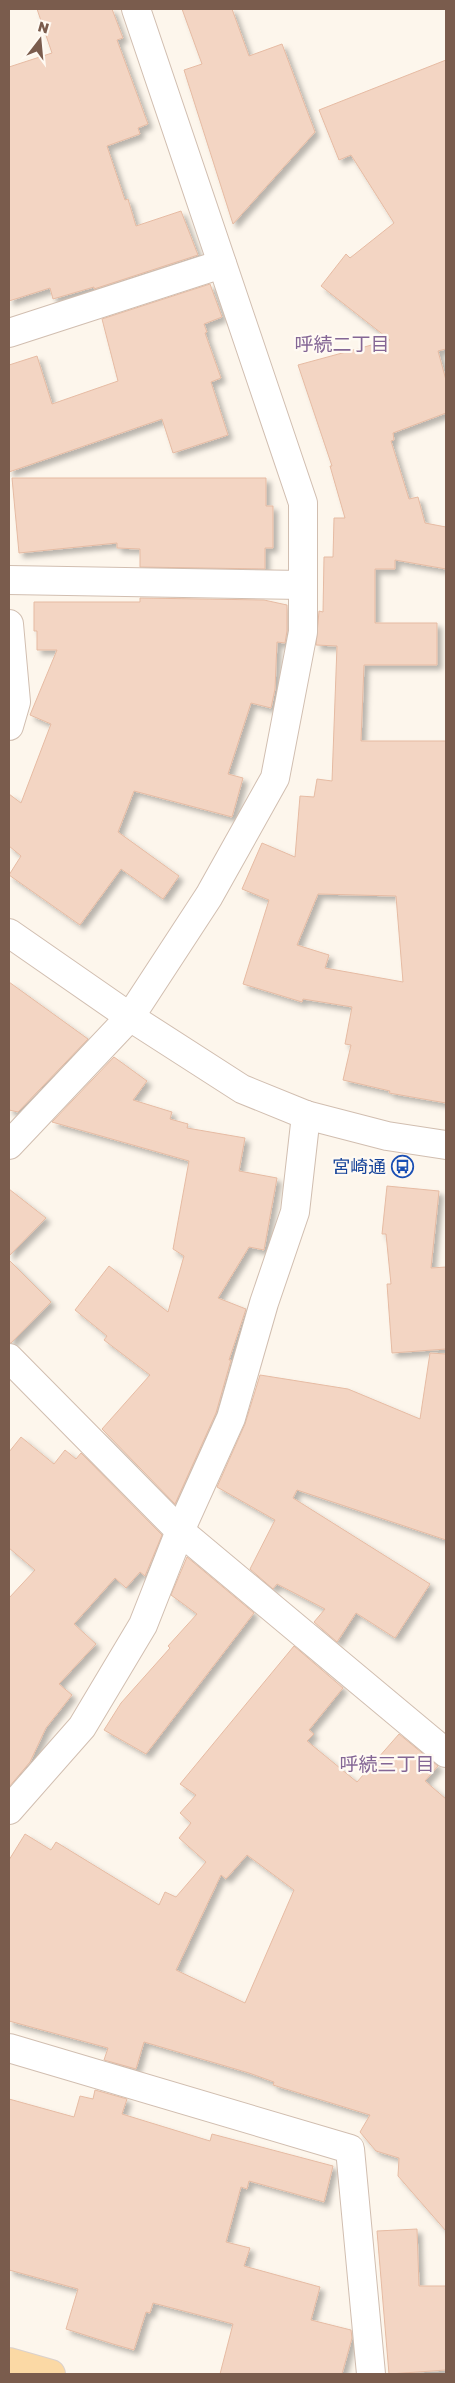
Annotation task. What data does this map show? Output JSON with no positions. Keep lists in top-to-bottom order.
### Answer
{
  "districts": ["呼続二丁目", "呼続三丁目"],
  "places": {
    "bus stop": ["宮崎通"]
  },
  "north": "top"
}
